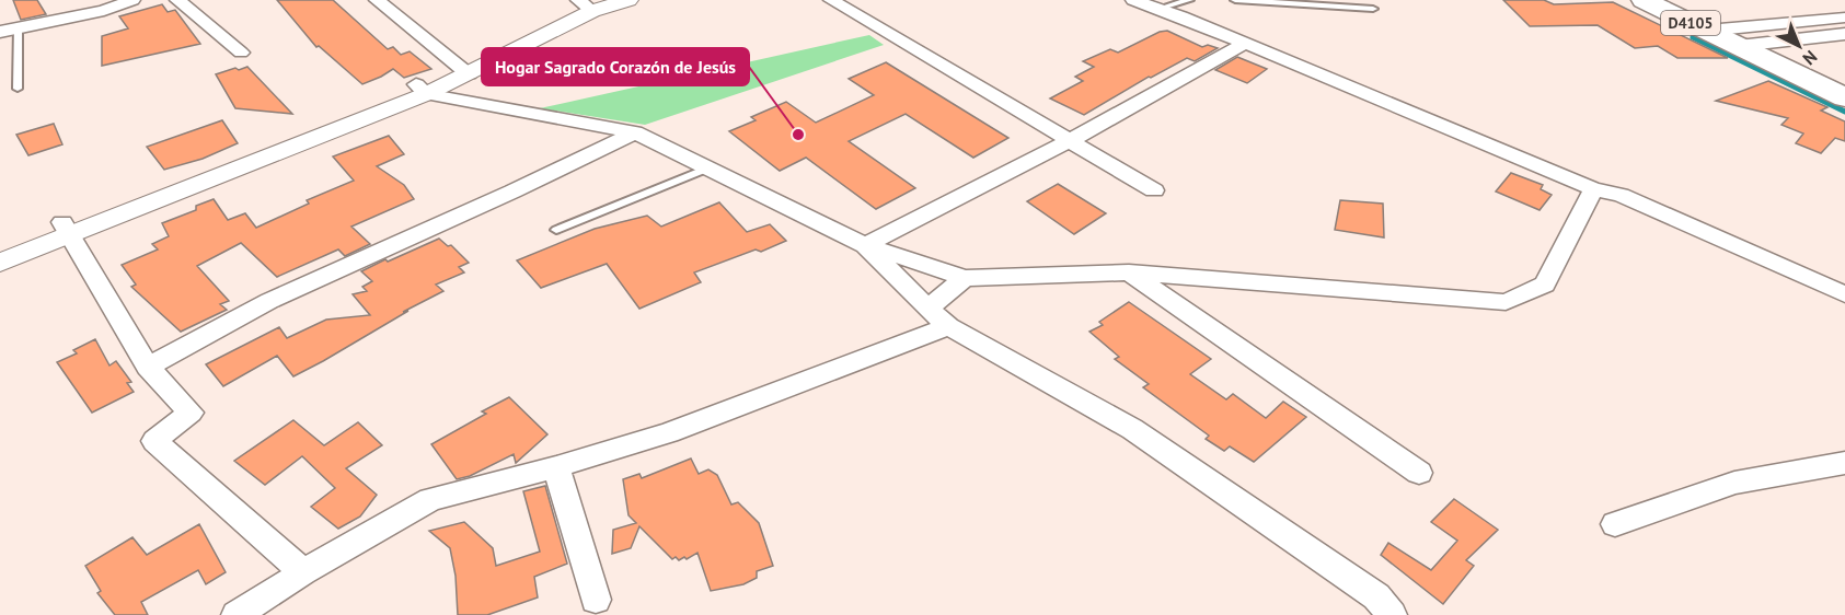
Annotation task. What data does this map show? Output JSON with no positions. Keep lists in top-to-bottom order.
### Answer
{
  "streets": {
    "main road": ["D4105"]
  },
  "places": ["Hogar Sagrado Corazón de Jesús"],
  "north": "bottom right"
}
